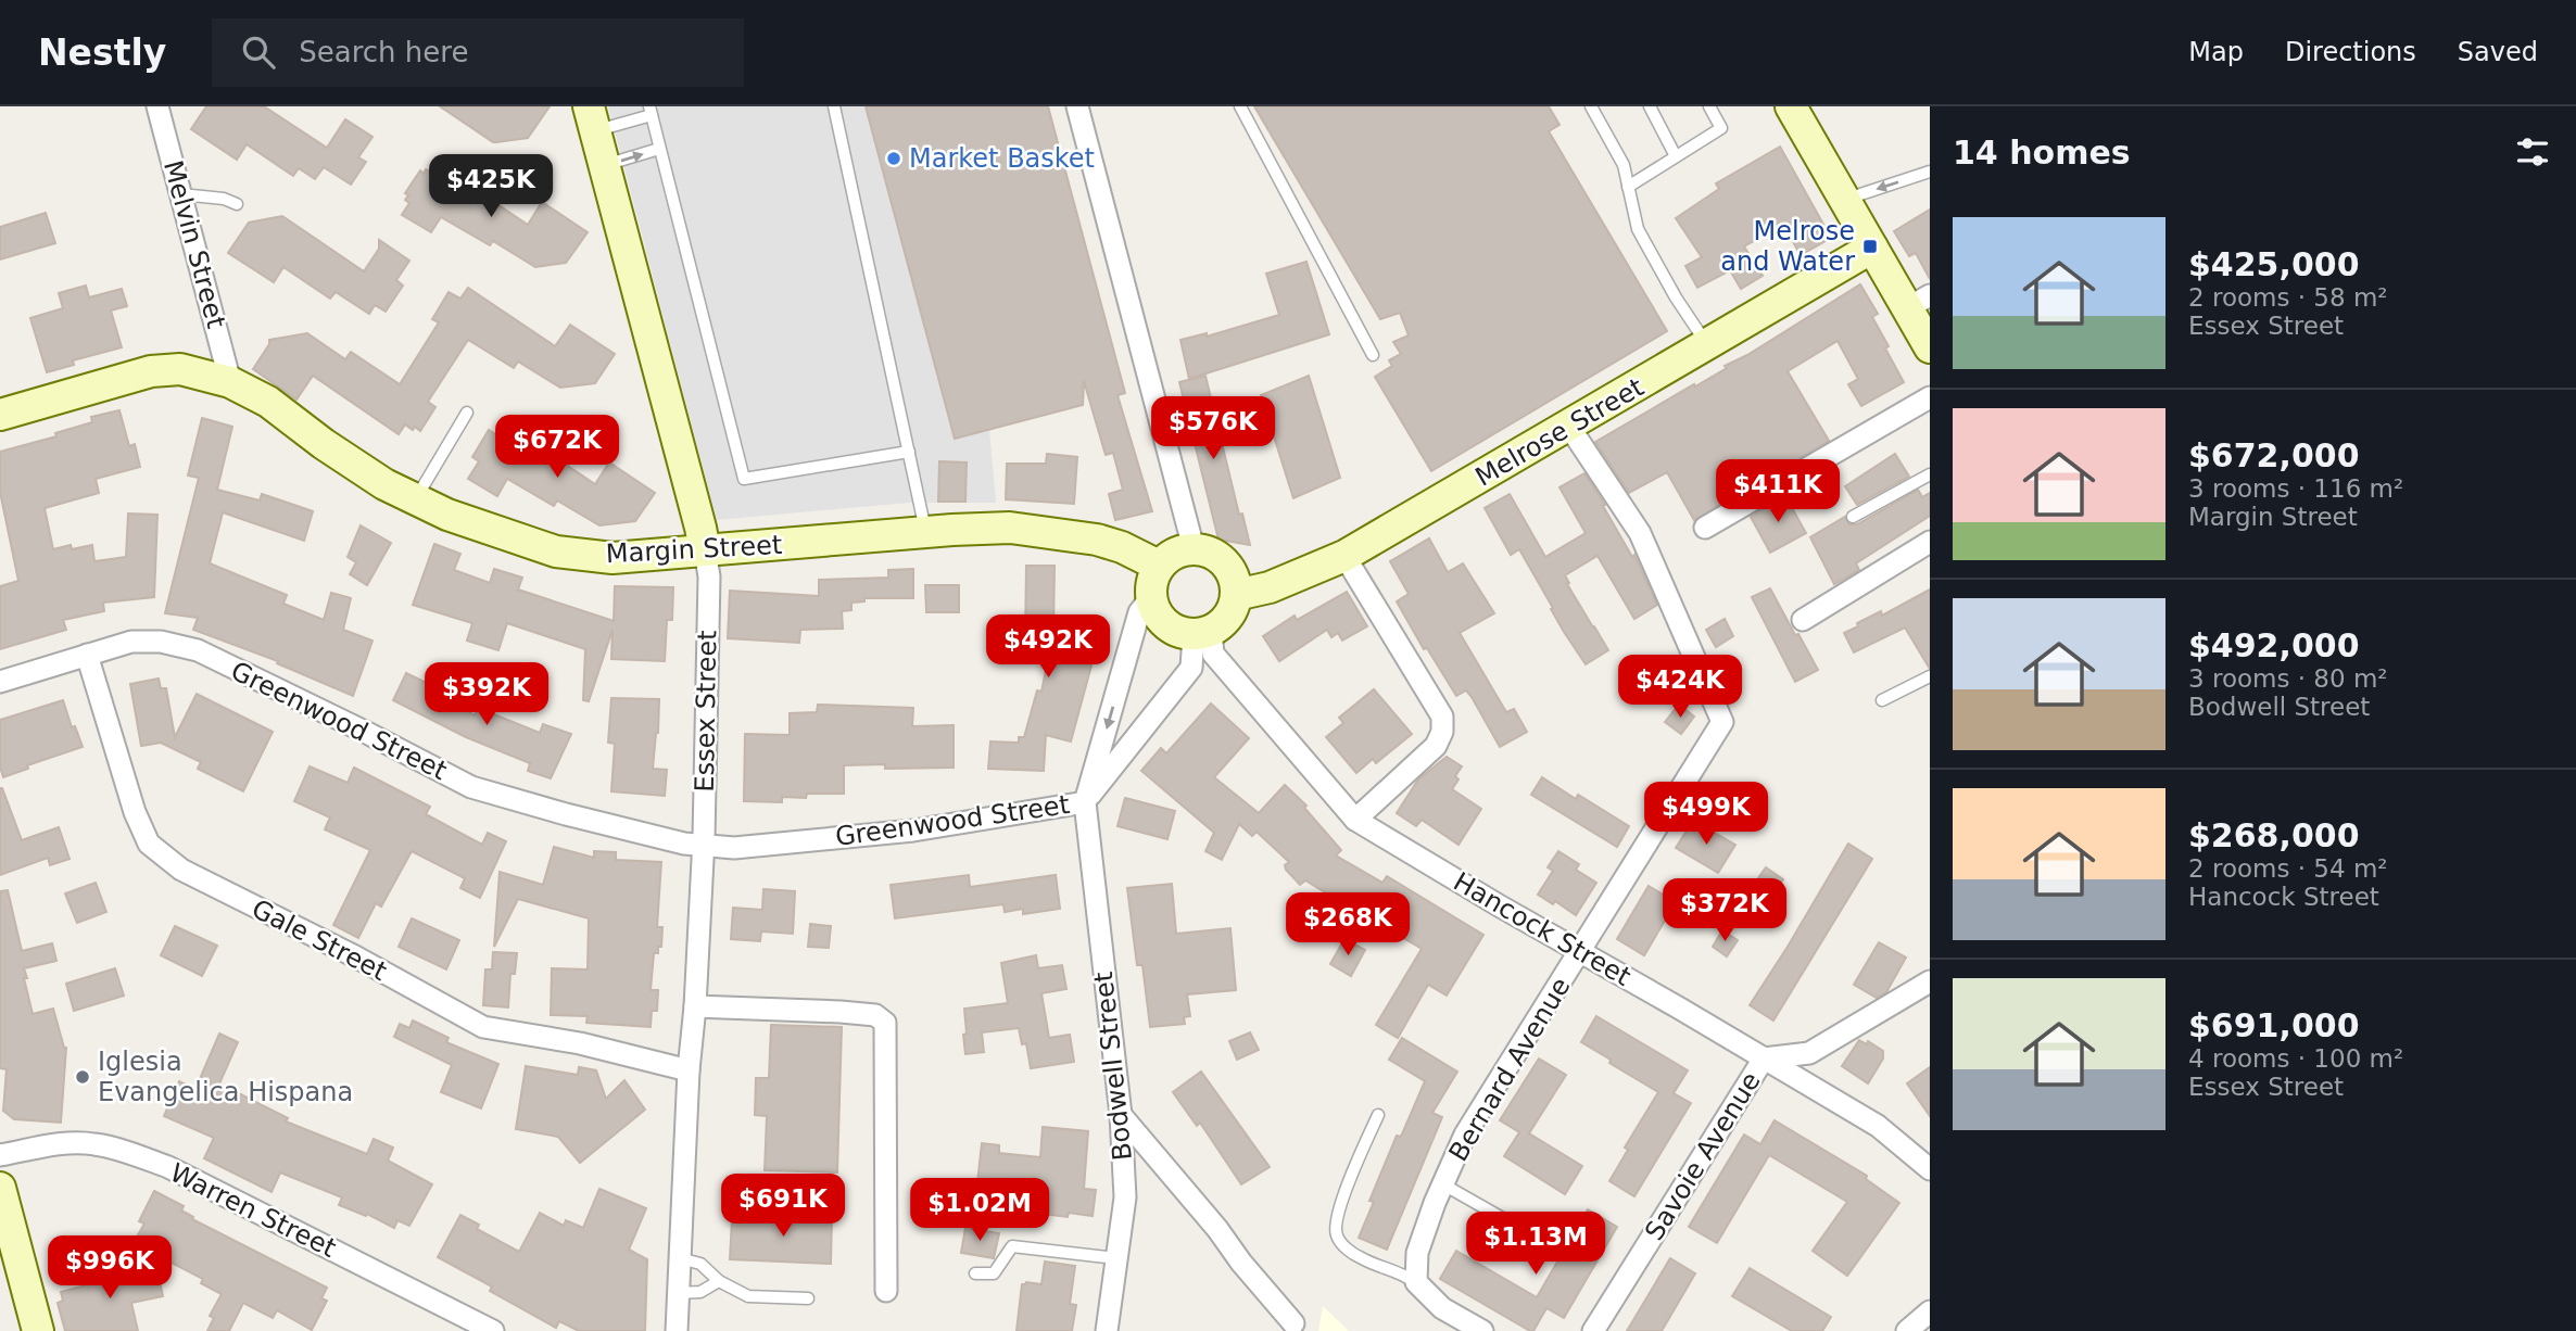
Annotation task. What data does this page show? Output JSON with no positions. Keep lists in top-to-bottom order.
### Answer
{
  "streets": {
    "street": [
      "Melvin Street",
      "Melrose Street",
      "Margin Street",
      "Essex Street",
      "Greenwood Street",
      "Hancock Street",
      "Gale Street",
      "Bodwell Street",
      "Bernard Avenue",
      "Savoie Avenue",
      "Warren Street"
    ]
  },
  "crossings": [
    ["Melvin Street", "Margin Street"],
    ["Melrose Street", "Margin Street"],
    ["Melrose Street", "Hancock Street"],
    ["Melrose Street", "Bodwell Street"],
    ["Melrose Street", "Bernard Avenue"],
    ["Margin Street", "Essex Street"],
    ["Margin Street", "Hancock Street"],
    ["Margin Street", "Bodwell Street"],
    ["Essex Street", "Greenwood Street"],
    ["Essex Street", "Gale Street"],
    ["Greenwood Street", "Gale Street"],
    ["Greenwood Street", "Bodwell Street"],
    ["Hancock Street", "Bodwell Street"],
    ["Hancock Street", "Bernard Avenue"],
    ["Hancock Street", "Savoie Avenue"]
  ],
  "places": {
    "other": ["Market Basket", "Iglesia Evangelica Hispana"],
    "transit": ["Melrose and Water"]
  },
  "page": {
    "header": "Nestly",
    "search": "Search here",
    "nav": ["Map", "Directions", "Saved"],
    "heading": "14 homes",
    "price": [
      "$425K",
      "$576K",
      "$672K",
      "$411K",
      "$492K",
      "$424K",
      "$392K",
      "$499K",
      "$372K",
      "$268K",
      "$691K",
      "$1.02M",
      "$1.13M",
      "$996K"
    ],
    "list": [
      {
        "name": "$425,000",
        "note": "2 rooms · 58 m² · Essex Street"
      },
      {
        "name": "$672,000",
        "note": "3 rooms · 116 m² · Margin Street"
      },
      {
        "name": "$492,000",
        "note": "3 rooms · 80 m² · Bodwell Street"
      },
      {
        "name": "$268,000",
        "note": "2 rooms · 54 m² · Hancock Street"
      },
      {
        "name": "$691,000",
        "note": "4 rooms · 100 m² · Essex Street"
      }
    ]
  }
}
